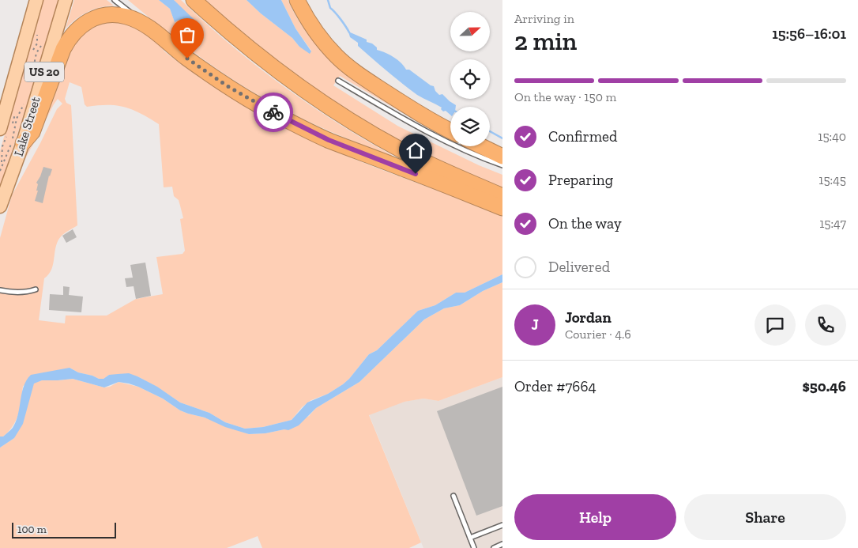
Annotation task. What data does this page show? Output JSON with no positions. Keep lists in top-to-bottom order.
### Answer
{
  "streets": {
    "main road": ["US 20", "Lake Street"]
  },
  "scale_bar": "100 m",
  "north": "right",
  "page": {
    "heading": ["2 min", "Arriving in", "15:56–16:01"],
    "panel": [
      "Jordan",
      "Courier · 4.6",
      "Order #7664",
      "$50.46"
    ],
    "bar": "On the way · 150 m",
    "list": [
      ["Confirmed", "15:40"],
      ["Preparing", "15:45"],
      ["On the way", "15:47"],
      "Delivered"
    ],
    "round": "J",
    "buttons": ["Help", "Share"],
    "scale": "100 m"
  }
}
